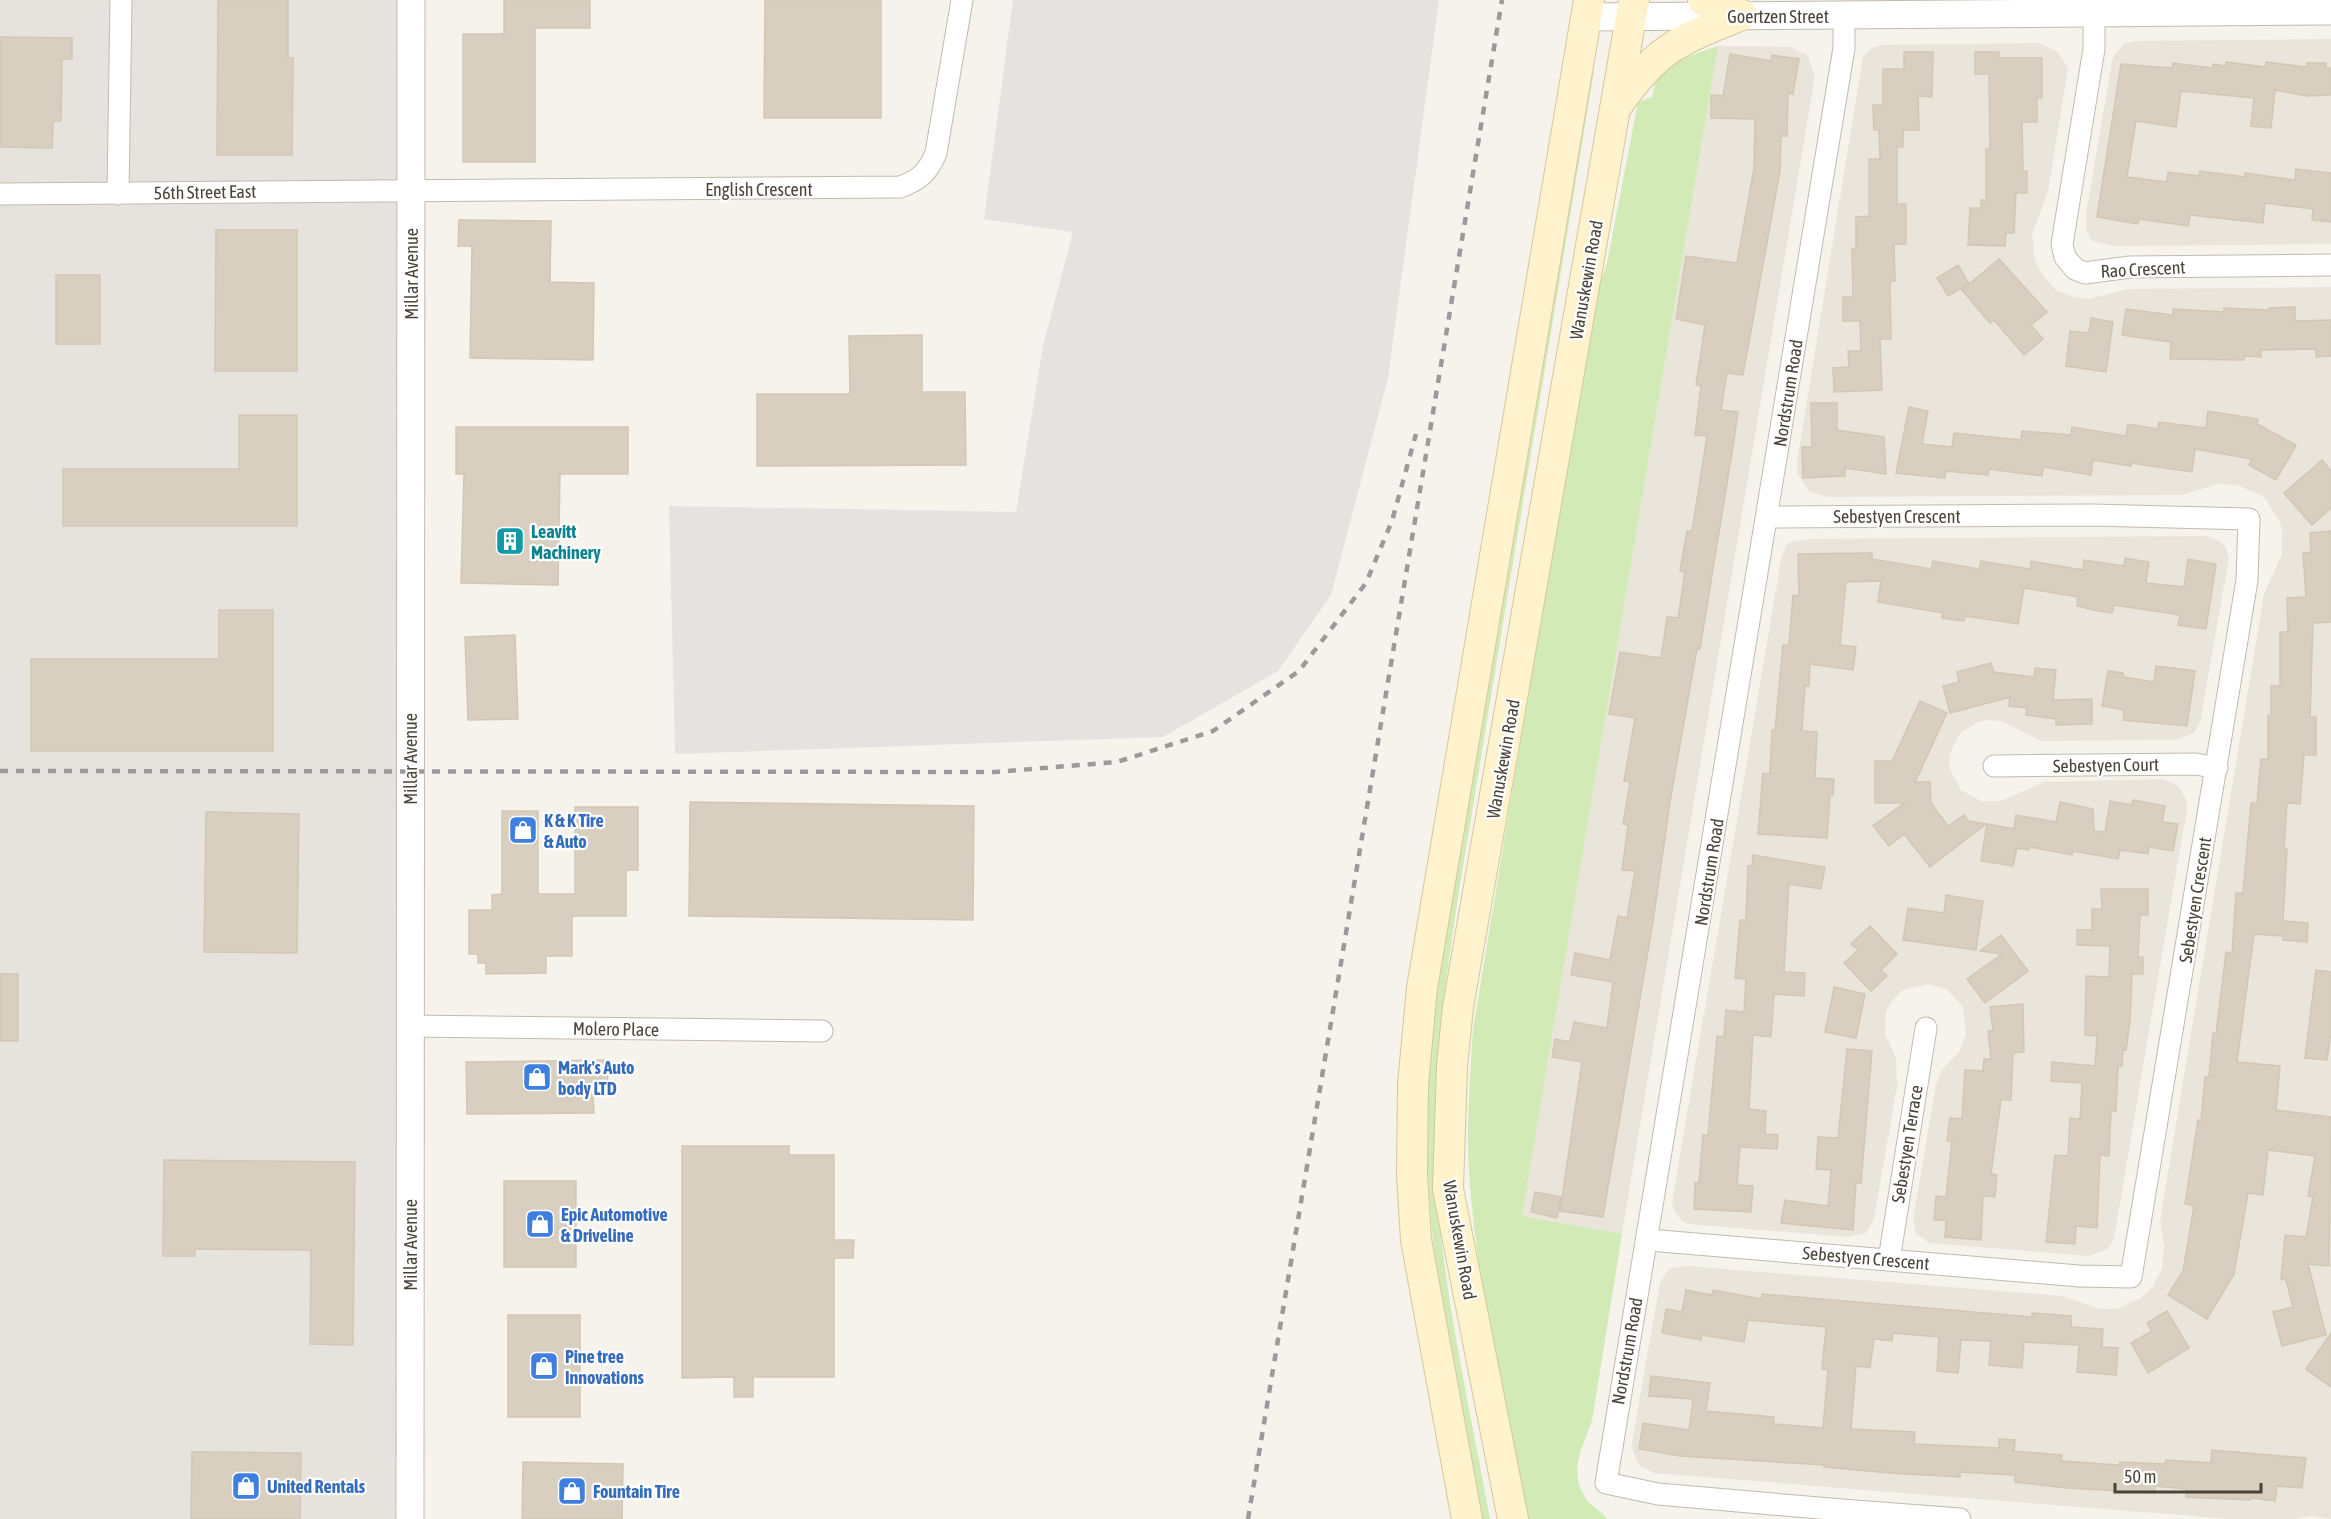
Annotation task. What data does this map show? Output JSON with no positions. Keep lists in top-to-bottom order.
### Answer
{
  "streets": {
    "main road": ["Wanuskewin Road"],
    "street": [
      "Goertzen Street",
      "English Crescent",
      "56th Street East",
      "Rao Crescent",
      "Millar Avenue",
      "Nordstrum Road",
      "Sebestyen Crescent",
      "Sebestyen Court",
      "Molero Place",
      "Sebestyen Terrace"
    ]
  },
  "crossings": [
    ["Goertzen Street", "Rao Crescent"],
    ["Goertzen Street", "Wanuskewin Road"],
    ["Goertzen Street", "Nordstrum Road"],
    ["English Crescent", "56th Street East"],
    ["English Crescent", "Millar Avenue"],
    ["56th Street East", "Millar Avenue"],
    ["Millar Avenue", "Molero Place"],
    ["Nordstrum Road", "Sebestyen Crescent"],
    ["Sebestyen Crescent", "Sebestyen Court"],
    ["Sebestyen Crescent", "Sebestyen Terrace"]
  ],
  "places": {
    "building": ["Leavitt Machinery"],
    "shop": [
      "K & K Tire & Auto",
      "Mark's Auto body LTD",
      "Epic Automotive & Driveline",
      "Pine tree Innovations",
      "United Rentals",
      "Fountain Tire"
    ]
  },
  "scale_bar": "50 m"
}
